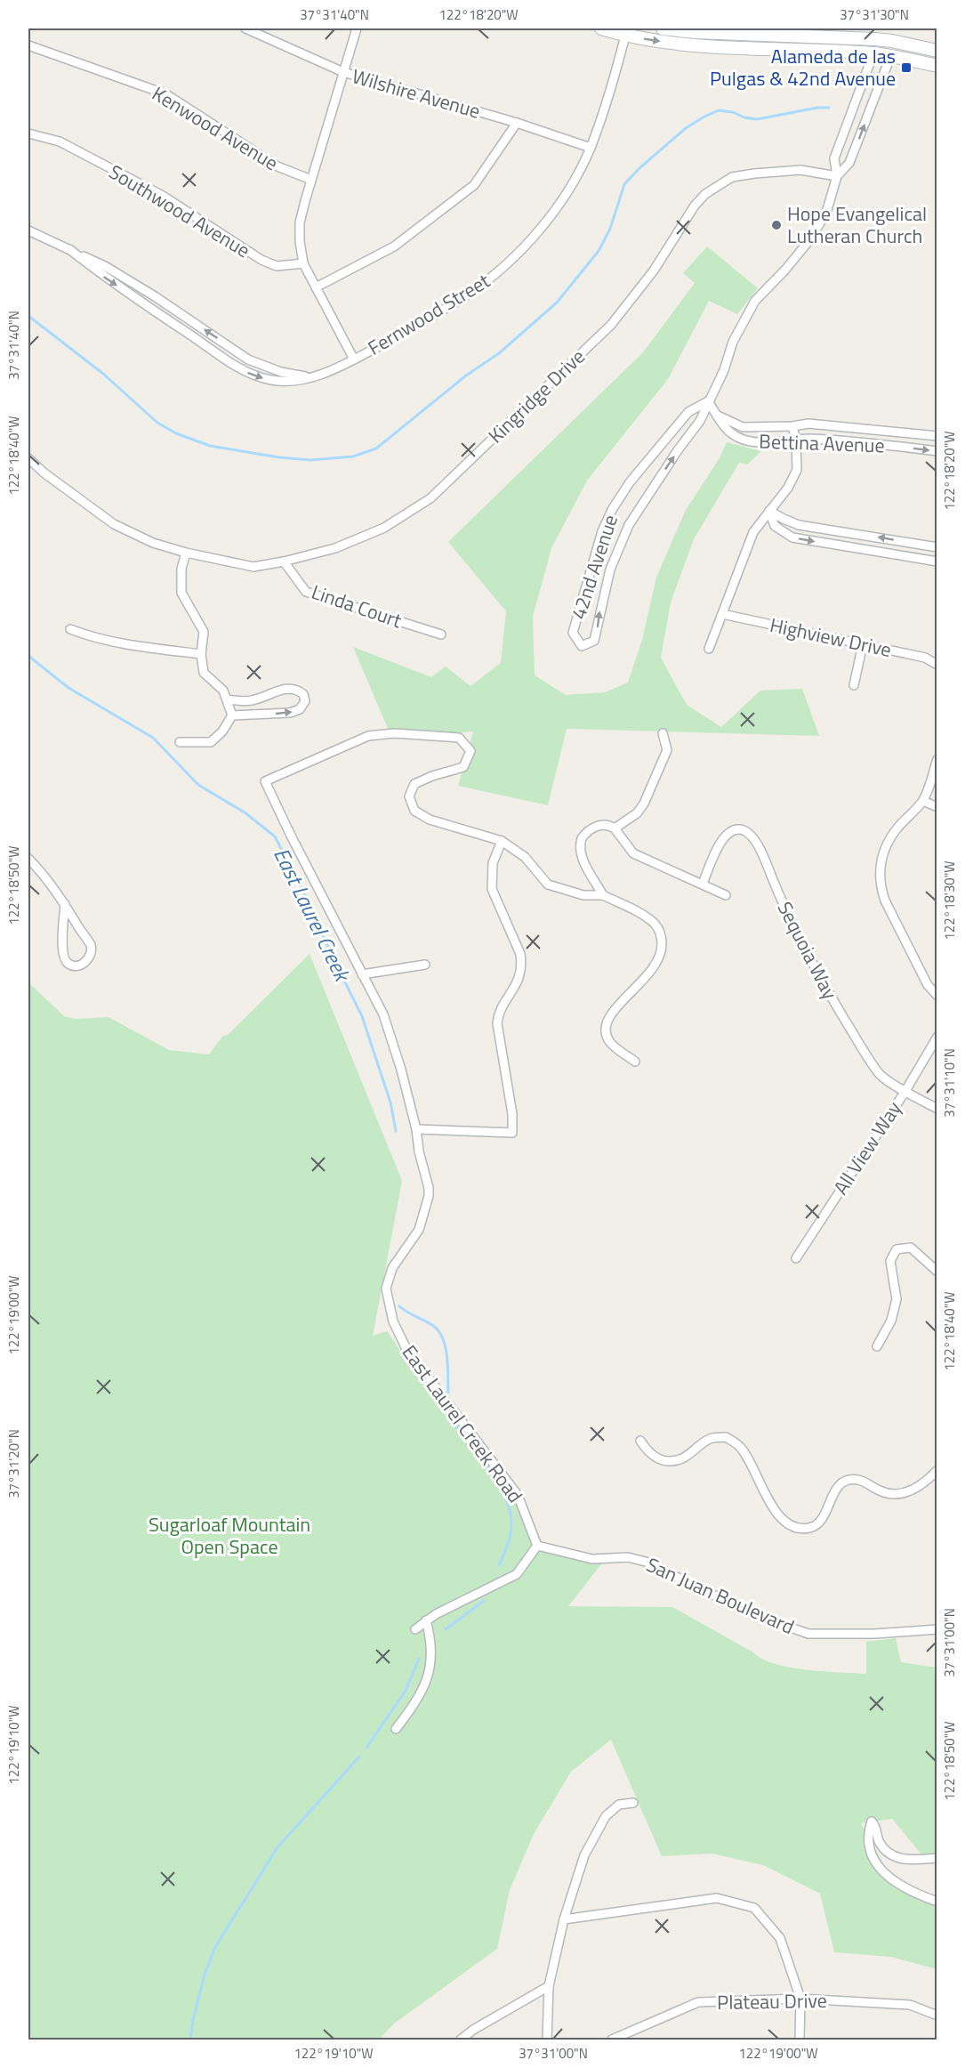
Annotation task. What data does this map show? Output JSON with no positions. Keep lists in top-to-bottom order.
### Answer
{
  "streets": {
    "main road": ["42nd Avenue"],
    "street": [
      "Wilshire Avenue",
      "Kenwood Avenue",
      "Southwood Avenue",
      "Fernwood Street",
      "Kingridge Drive",
      "Bettina Avenue",
      "Linda Court",
      "Highview Drive",
      "Sequoia Way",
      "All View Way",
      "East Laurel Creek Road",
      "San Juan Boulevard",
      "Plateau Drive"
    ]
  },
  "crossings": [
    ["Wilshire Avenue", "Fernwood Street"],
    ["Kingridge Drive", "42nd Avenue"],
    ["Kingridge Drive", "Linda Court"],
    ["Bettina Avenue", "42nd Avenue"],
    ["Sequoia Way", "All View Way"],
    ["East Laurel Creek Road", "San Juan Boulevard"]
  ],
  "water": ["East Laurel Creek"],
  "parks": ["Sugarloaf Mountain Open Space"],
  "places": {
    "transit": ["Alameda de las Pulgas & 42nd Avenue"],
    "other": ["Hope Evangelical Lutheran Church"]
  },
  "coordinates": [
    "37°31'40\"N",
    "122°18'20\"W",
    "37°31'30\"N",
    "122°18'40\"W",
    "122°18'50\"W",
    "122°18'30\"W",
    "37°31'10\"N",
    "122°19'00\"W",
    "37°31'20\"N",
    "37°31'00\"N",
    "122°19'10\"W"
  ]
}
